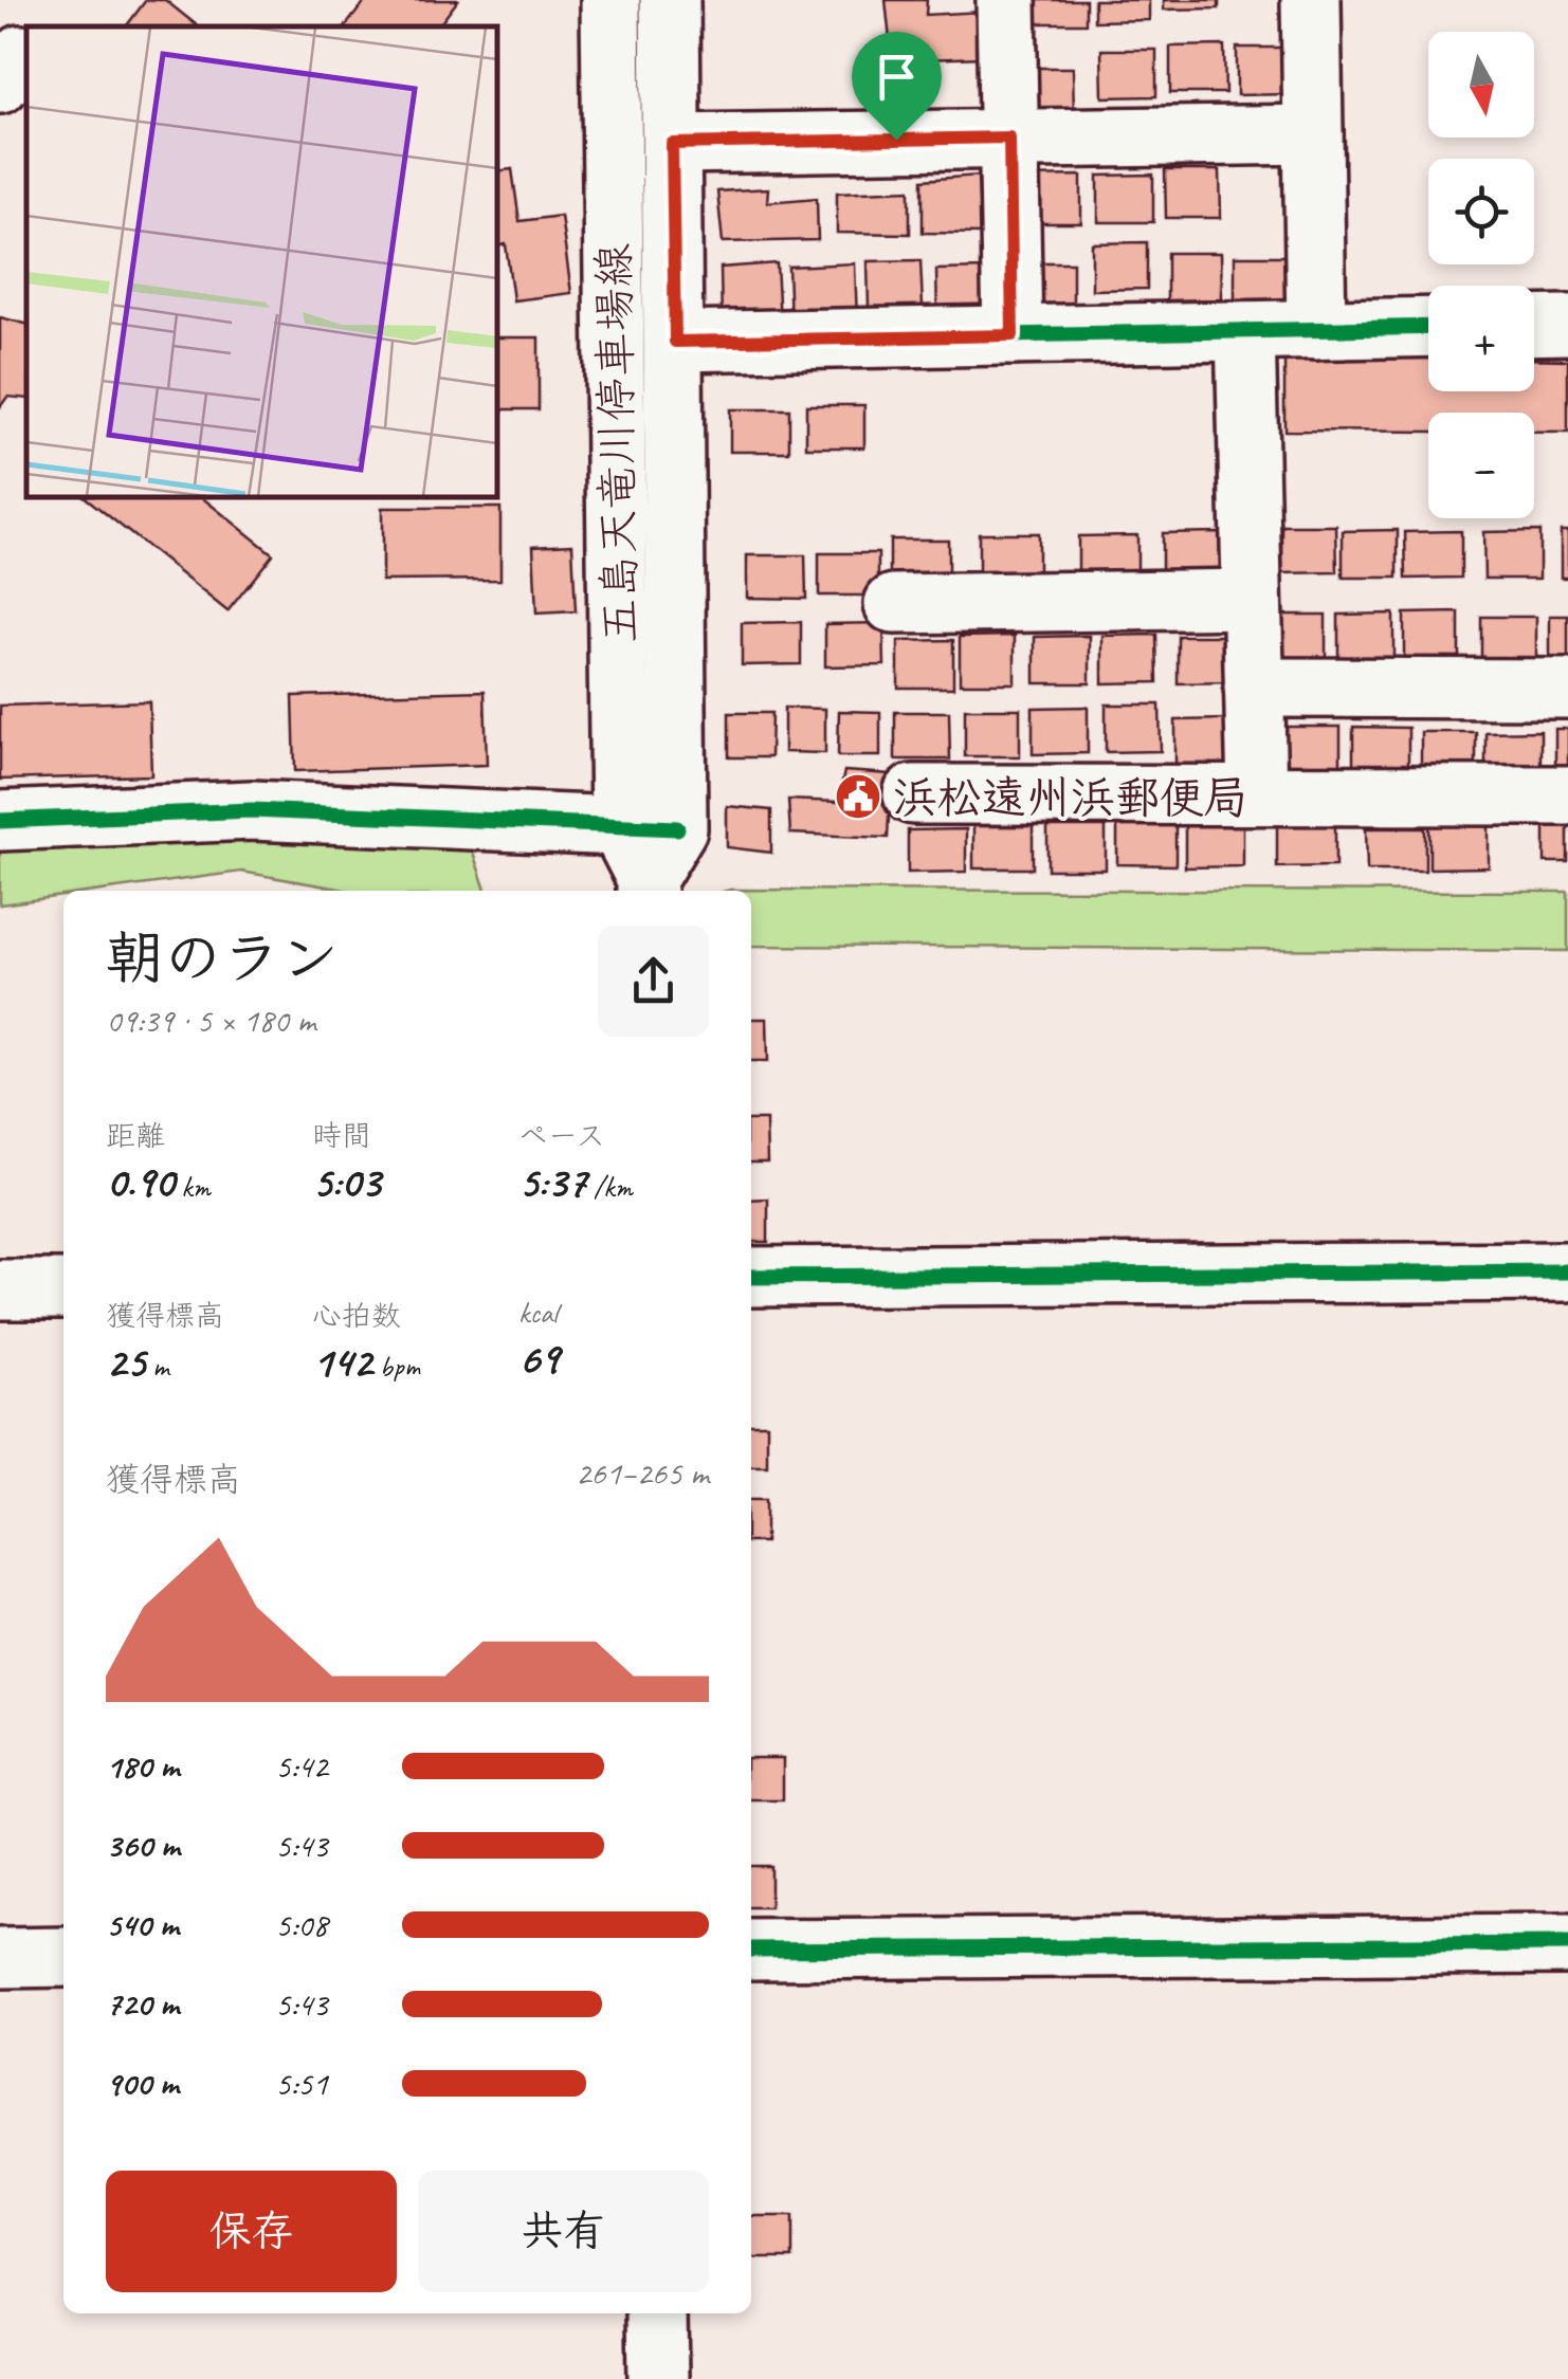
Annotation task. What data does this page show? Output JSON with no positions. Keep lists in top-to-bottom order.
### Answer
{
  "streets": {
    "street": ["五島天竜川停車場線"]
  },
  "places": {
    "public building": ["浜松遠州浜郵便局"]
  },
  "north": "bottom",
  "page": {
    "map_buttons": ["+", "−"],
    "heading": ["朝のラン", "09:39 · 5 × 180 m"],
    "stats": [
      ["距離", "0.90 km"],
      ["時間", "5:03"],
      ["ペース", "5:37 /km"],
      ["獲得標高", "25 m"],
      ["心拍数", "142 bpm"],
      ["kcal", "69"]
    ],
    "chart": ["獲得標高", "261–265 m"],
    "list": [
      {
        "name": "180 m",
        "note": "5:42"
      },
      {
        "name": "360 m",
        "note": "5:43"
      },
      {
        "name": "540 m",
        "note": "5:08"
      },
      {
        "name": "720 m",
        "note": "5:43"
      },
      {
        "name": "900 m",
        "note": "5:51"
      }
    ],
    "buttons": ["保存", "共有"]
  }
}
